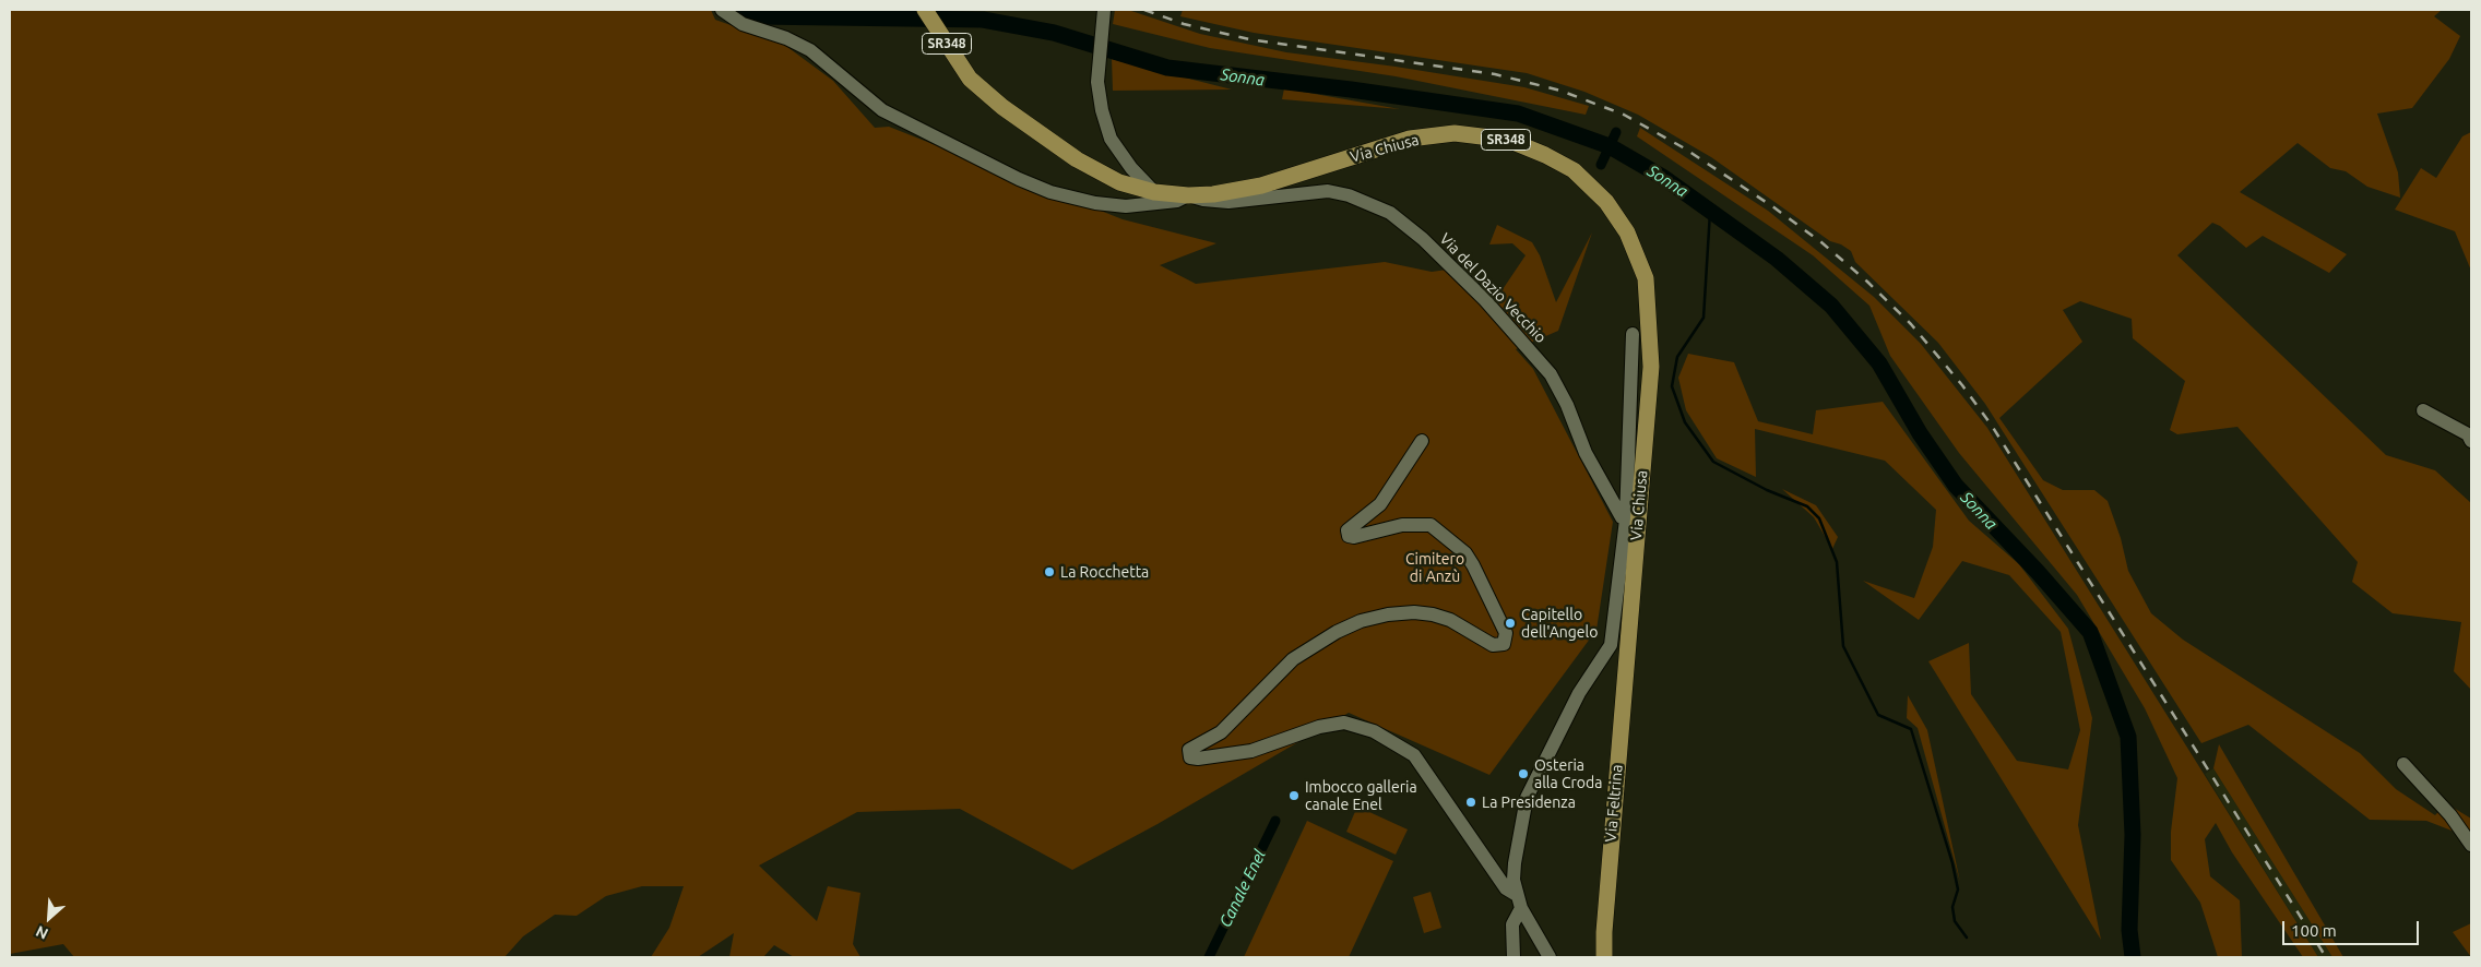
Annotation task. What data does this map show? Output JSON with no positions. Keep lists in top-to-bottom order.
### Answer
{
  "streets": {
    "main road": ["SR348", "Via Chiusa", "Via Feltrina"],
    "street": ["Via del Dazio Vecchio"]
  },
  "crossings": [
    ["Via Chiusa", "Via del Dazio Vecchio"],
    ["Via Chiusa", "Via Feltrina"]
  ],
  "water": ["Sonna", "Canale Enel"],
  "parks": ["Cimitero di Anzù"],
  "places": [
    "La Rocchetta",
    "Capitello dell'Angelo",
    "Osteria alla Croda",
    "Imbocco galleria canale Enel",
    "La Presidenza"
  ],
  "scale_bar": "100 m",
  "north": "bottom left"
}
